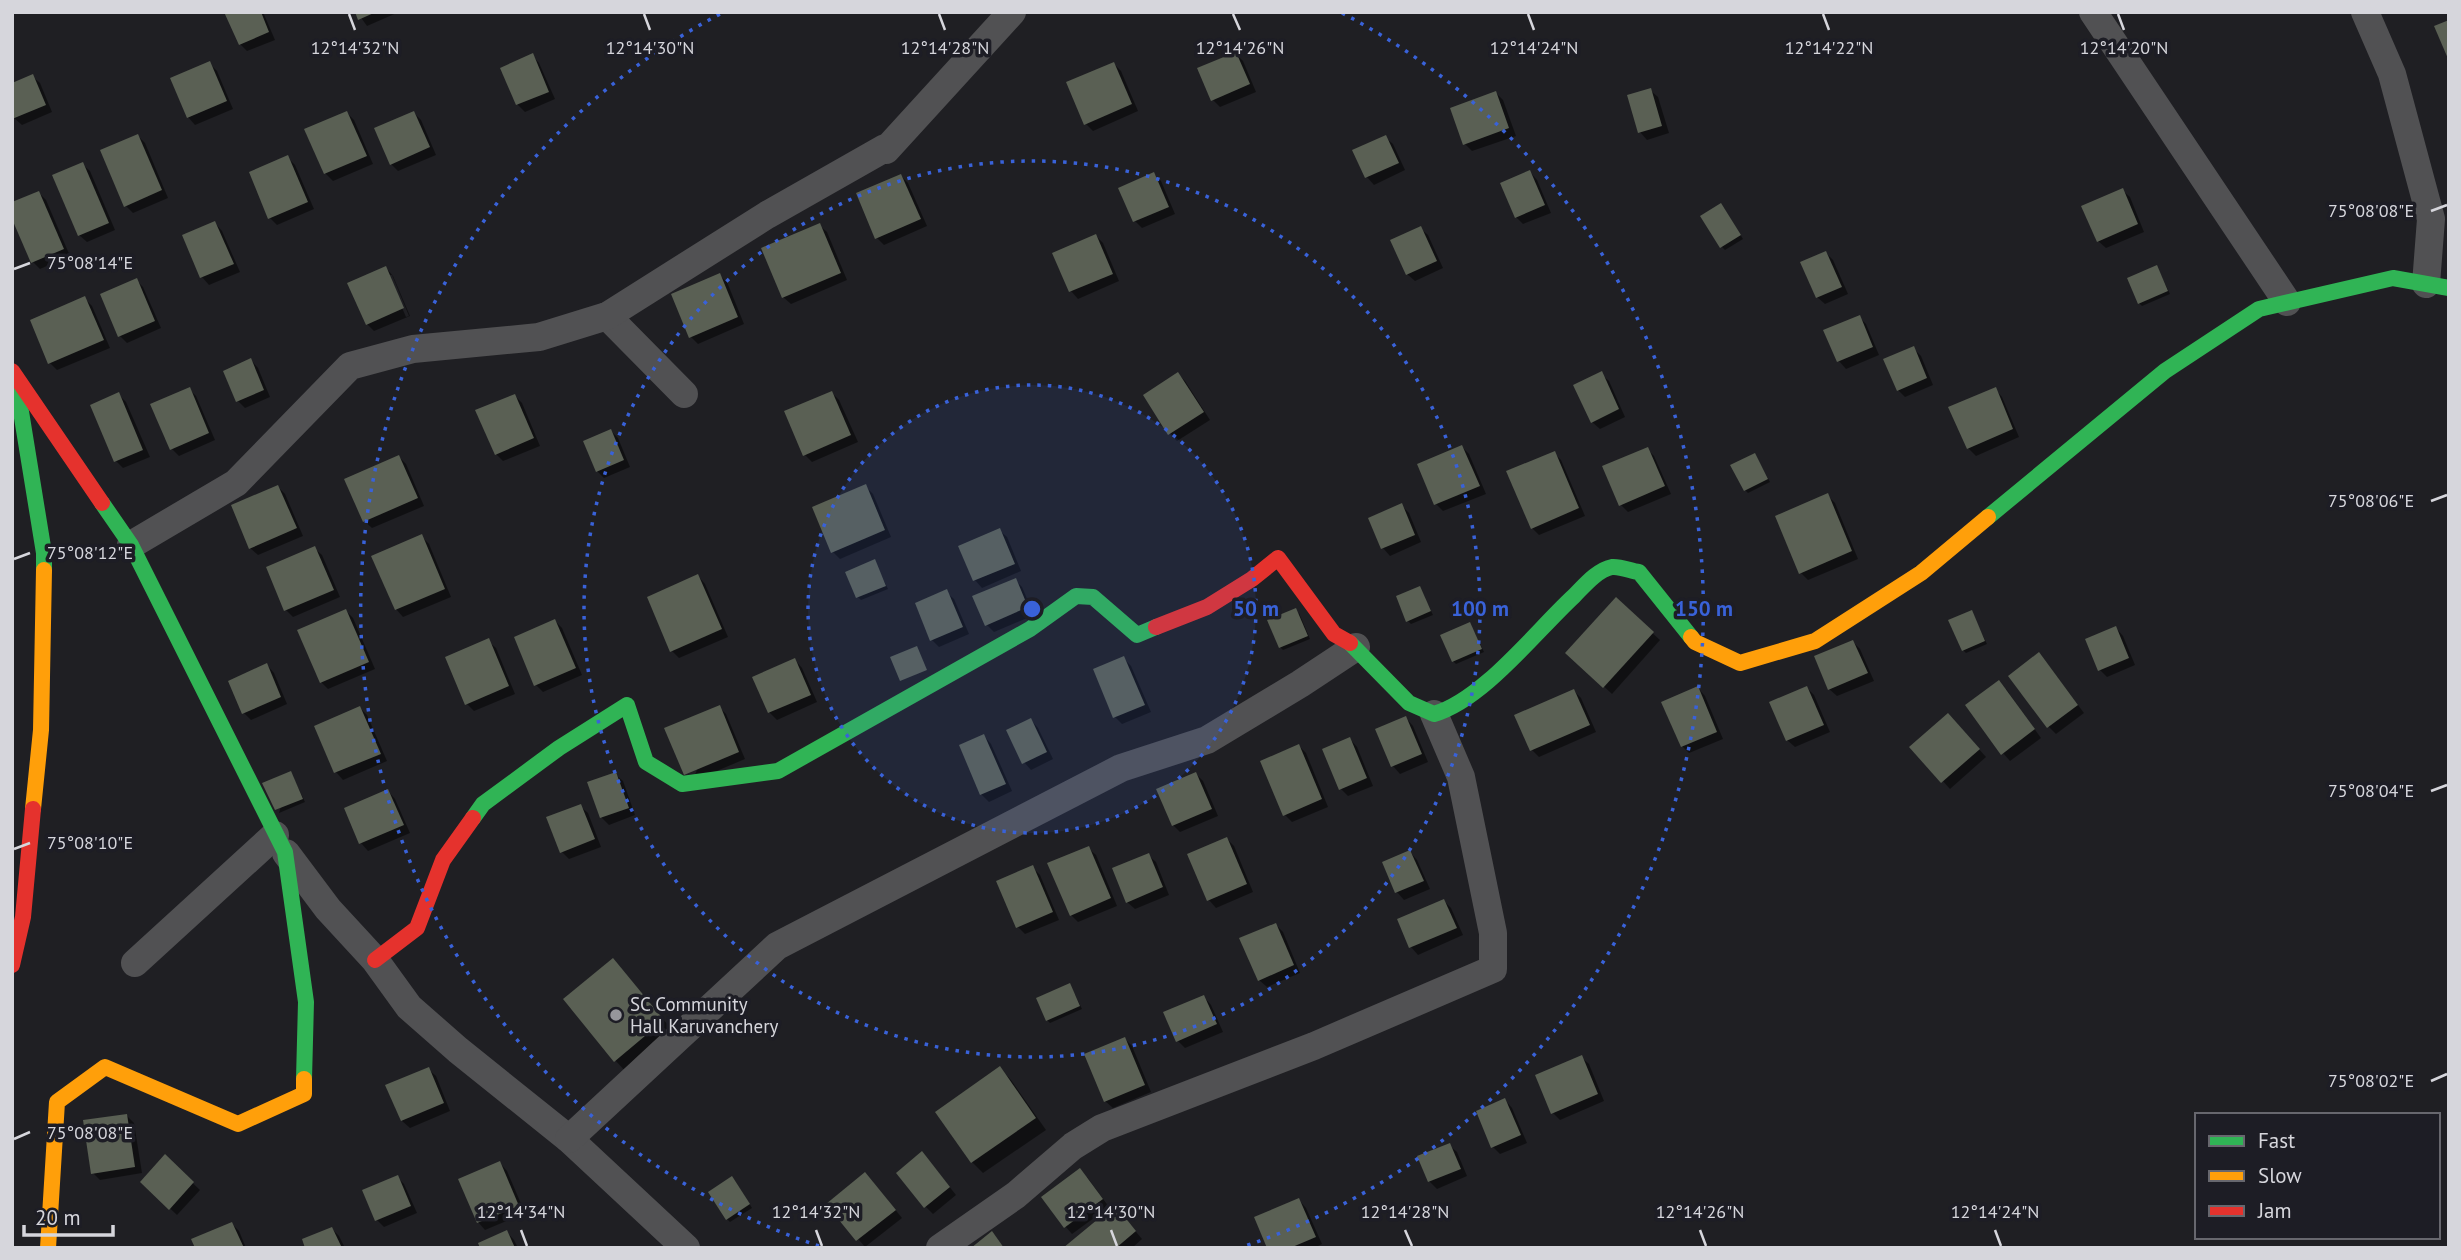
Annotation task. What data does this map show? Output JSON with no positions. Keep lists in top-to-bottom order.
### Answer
{
  "places": ["SC Community Hall Karuvanchery"],
  "legend": ["Fast", "Slow", "Jam"],
  "scale_bar": "20 m",
  "coordinates": [
    "12°14'32\"N",
    "12°14'30\"N",
    "12°14'28\"N",
    "12°14'26\"N",
    "12°14'24\"N",
    "12°14'22\"N",
    "12°14'20\"N",
    "75°08'08\"E",
    "75°08'14\"E",
    "75°08'06\"E",
    "75°08'12\"E",
    "75°08'04\"E",
    "75°08'10\"E",
    "75°08'02\"E",
    "12°14'34\"N"
  ],
  "rings": ["50 m", "100 m", "150 m"]
}
